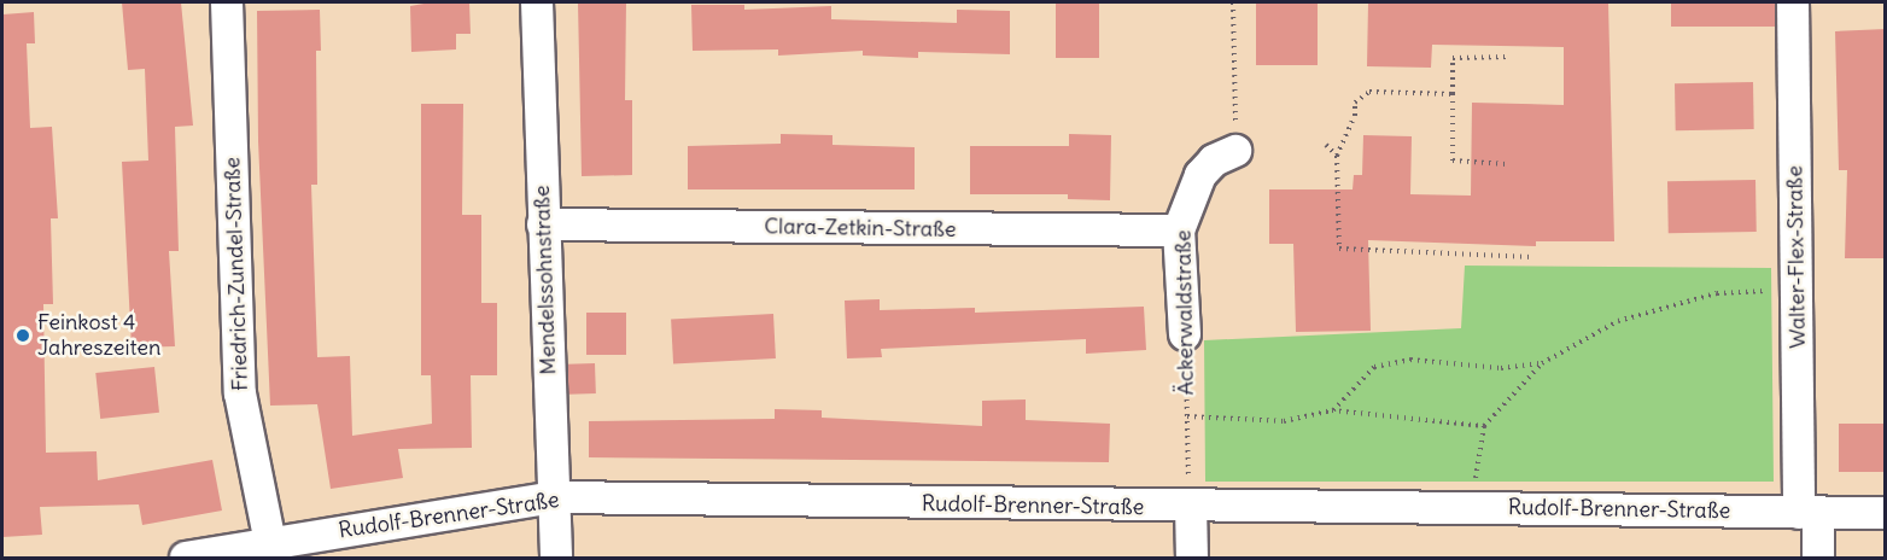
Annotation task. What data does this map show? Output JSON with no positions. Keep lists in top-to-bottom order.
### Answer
{
  "streets": {
    "street": [
      "Clara-Zetkin-Straße",
      "Walter-Flex-Straße",
      "Friedrich-Zundel-Straße",
      "Mendelssohnstraße",
      "Äckerwaldstraße",
      "Rudolf-Brenner-Straße"
    ]
  },
  "crossings": [
    ["Clara-Zetkin-Straße", "Mendelssohnstraße"],
    ["Clara-Zetkin-Straße", "Äckerwaldstraße"],
    ["Walter-Flex-Straße", "Rudolf-Brenner-Straße"],
    ["Friedrich-Zundel-Straße", "Rudolf-Brenner-Straße"],
    ["Mendelssohnstraße", "Rudolf-Brenner-Straße"],
    ["Äckerwaldstraße", "Rudolf-Brenner-Straße"]
  ],
  "places": ["Feinkost 4 Jahreszeiten"]
}
